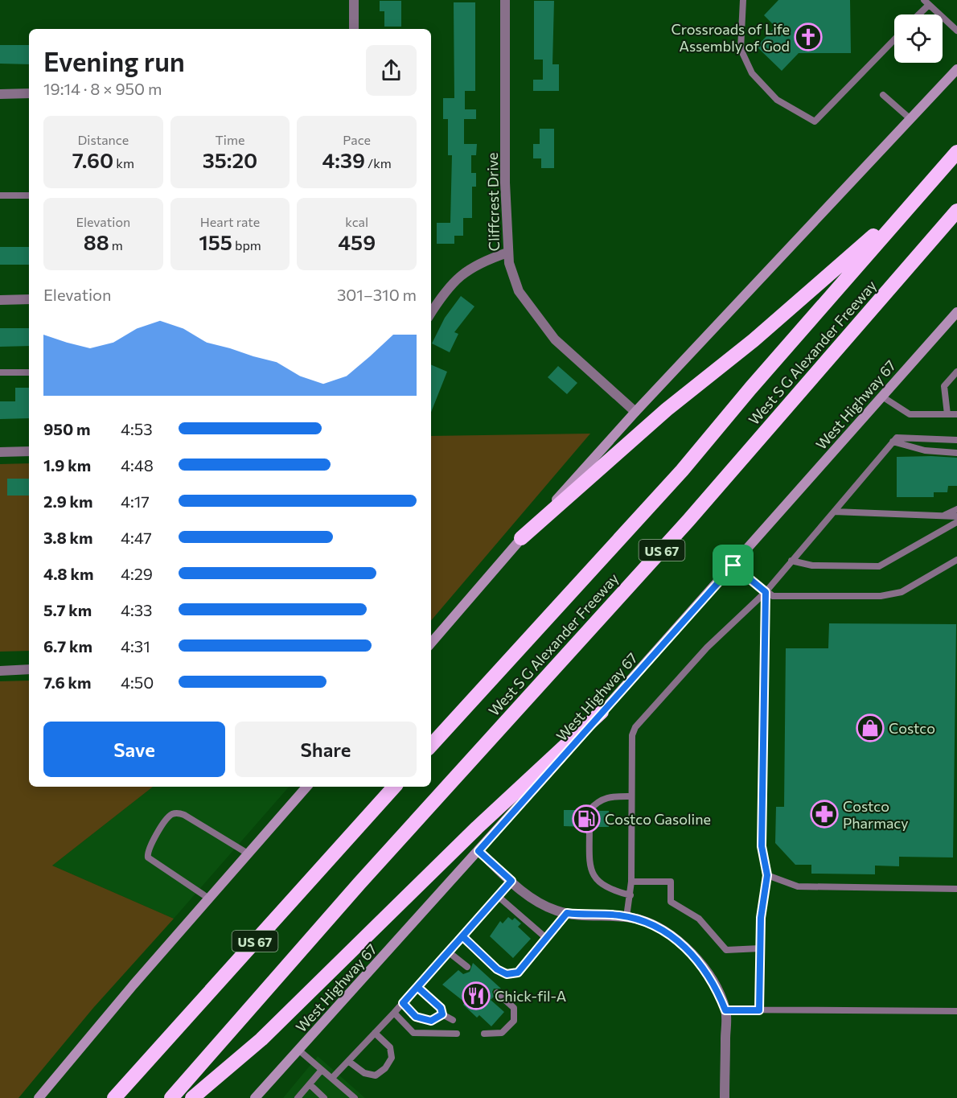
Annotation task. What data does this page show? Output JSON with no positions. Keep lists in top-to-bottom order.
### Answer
{
  "streets": {
    "highway": ["West S G Alexander Freeway", "US 67"],
    "main road": ["West Highway 67"],
    "street": ["Cliffcrest Drive"]
  },
  "places": {
    "church": ["Crossroads of Life Assembly of God"],
    "shop": ["Costco"],
    "pharmacy": ["Costco Pharmacy"],
    "fuel station": ["Costco Gasoline"],
    "restaurant": ["Chick-fil-A"]
  },
  "page": {
    "heading": ["Evening run", "19:14 · 8 × 950 m"],
    "stats": [
      ["Distance", "7.60 km"],
      ["Time", "35:20"],
      ["Pace", "4:39 /km"],
      ["Elevation", "88 m"],
      ["Heart rate", "155 bpm"],
      ["kcal", "459"]
    ],
    "chart": ["Elevation", "301–310 m"],
    "list": [
      {
        "name": "950 m",
        "note": "4:53"
      },
      {
        "name": "1.9 km",
        "note": "4:48"
      },
      {
        "name": "2.9 km",
        "note": "4:17"
      },
      {
        "name": "3.8 km",
        "note": "4:47"
      },
      {
        "name": "4.8 km",
        "note": "4:29"
      },
      {
        "name": "5.7 km",
        "note": "4:33"
      },
      {
        "name": "6.7 km",
        "note": "4:31"
      },
      {
        "name": "7.6 km",
        "note": "4:50"
      }
    ],
    "buttons": ["Save", "Share"]
  }
}
